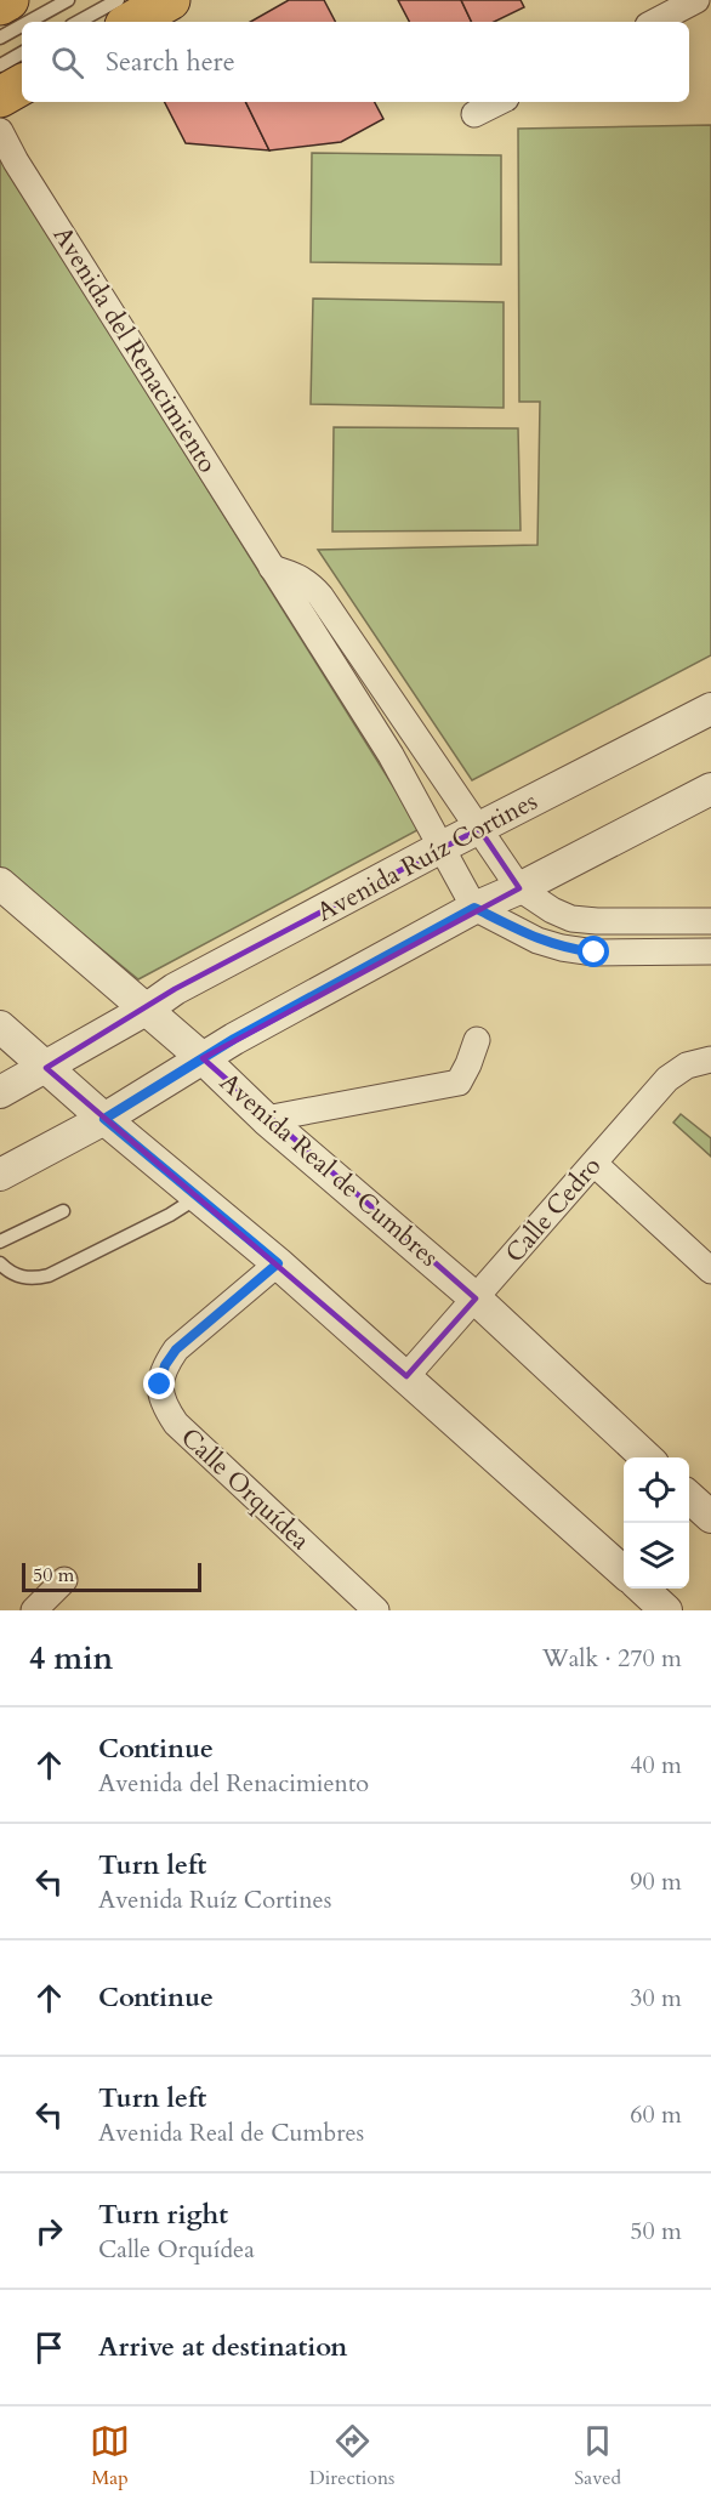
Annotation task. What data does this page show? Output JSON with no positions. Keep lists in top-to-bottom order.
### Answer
{
  "streets": {
    "street": [
      "Avenida del Renacimiento",
      "Avenida Ruíz Cortines",
      "Avenida Real de Cumbres",
      "Calle Cedro",
      "Calle Orquídea"
    ]
  },
  "crossings": [
    ["Avenida del Renacimiento", "Avenida Ruíz Cortines"],
    ["Avenida Ruíz Cortines", "Avenida Real de Cumbres"],
    ["Avenida Real de Cumbres", "Calle Cedro"]
  ],
  "scale_bar": "50 m",
  "page": {
    "search": "Search here",
    "scale": "50 m",
    "heading": ["4 min", "Walk · 270 m"],
    "list": [
      ["Continue", "Avenida del Renacimiento", "40 m"],
      ["Turn left", "Avenida Ruíz Cortines", "90 m"],
      ["Continue", "30 m"],
      ["Turn left", "Avenida Real de Cumbres", "60 m"],
      ["Turn right", "Calle Orquídea", "50 m"],
      "Arrive at destination"
    ],
    "nav": ["Map", "Directions", "Saved"]
  }
}
